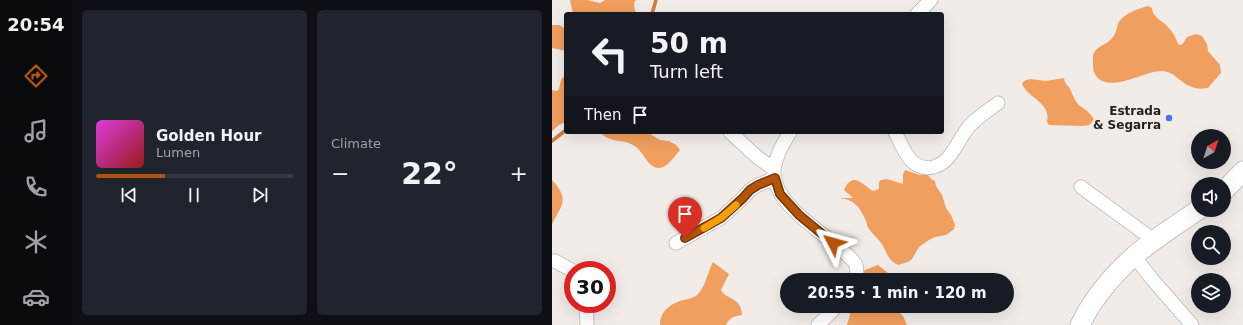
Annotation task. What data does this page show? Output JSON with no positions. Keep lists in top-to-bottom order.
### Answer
{
  "places": ["Estrada & Segarra"],
  "north": "top right",
  "page": {
    "tabs": "20:54",
    "tile": "Climate",
    "turn": ["50 m", "Turn left"],
    "then": "Then",
    "song": ["Golden Hour", "Lumen"],
    "heat": ["−", "22°", "+"],
    "limit": "30",
    "trip": "20:55 · 1 min · 120 m"
  }
}
